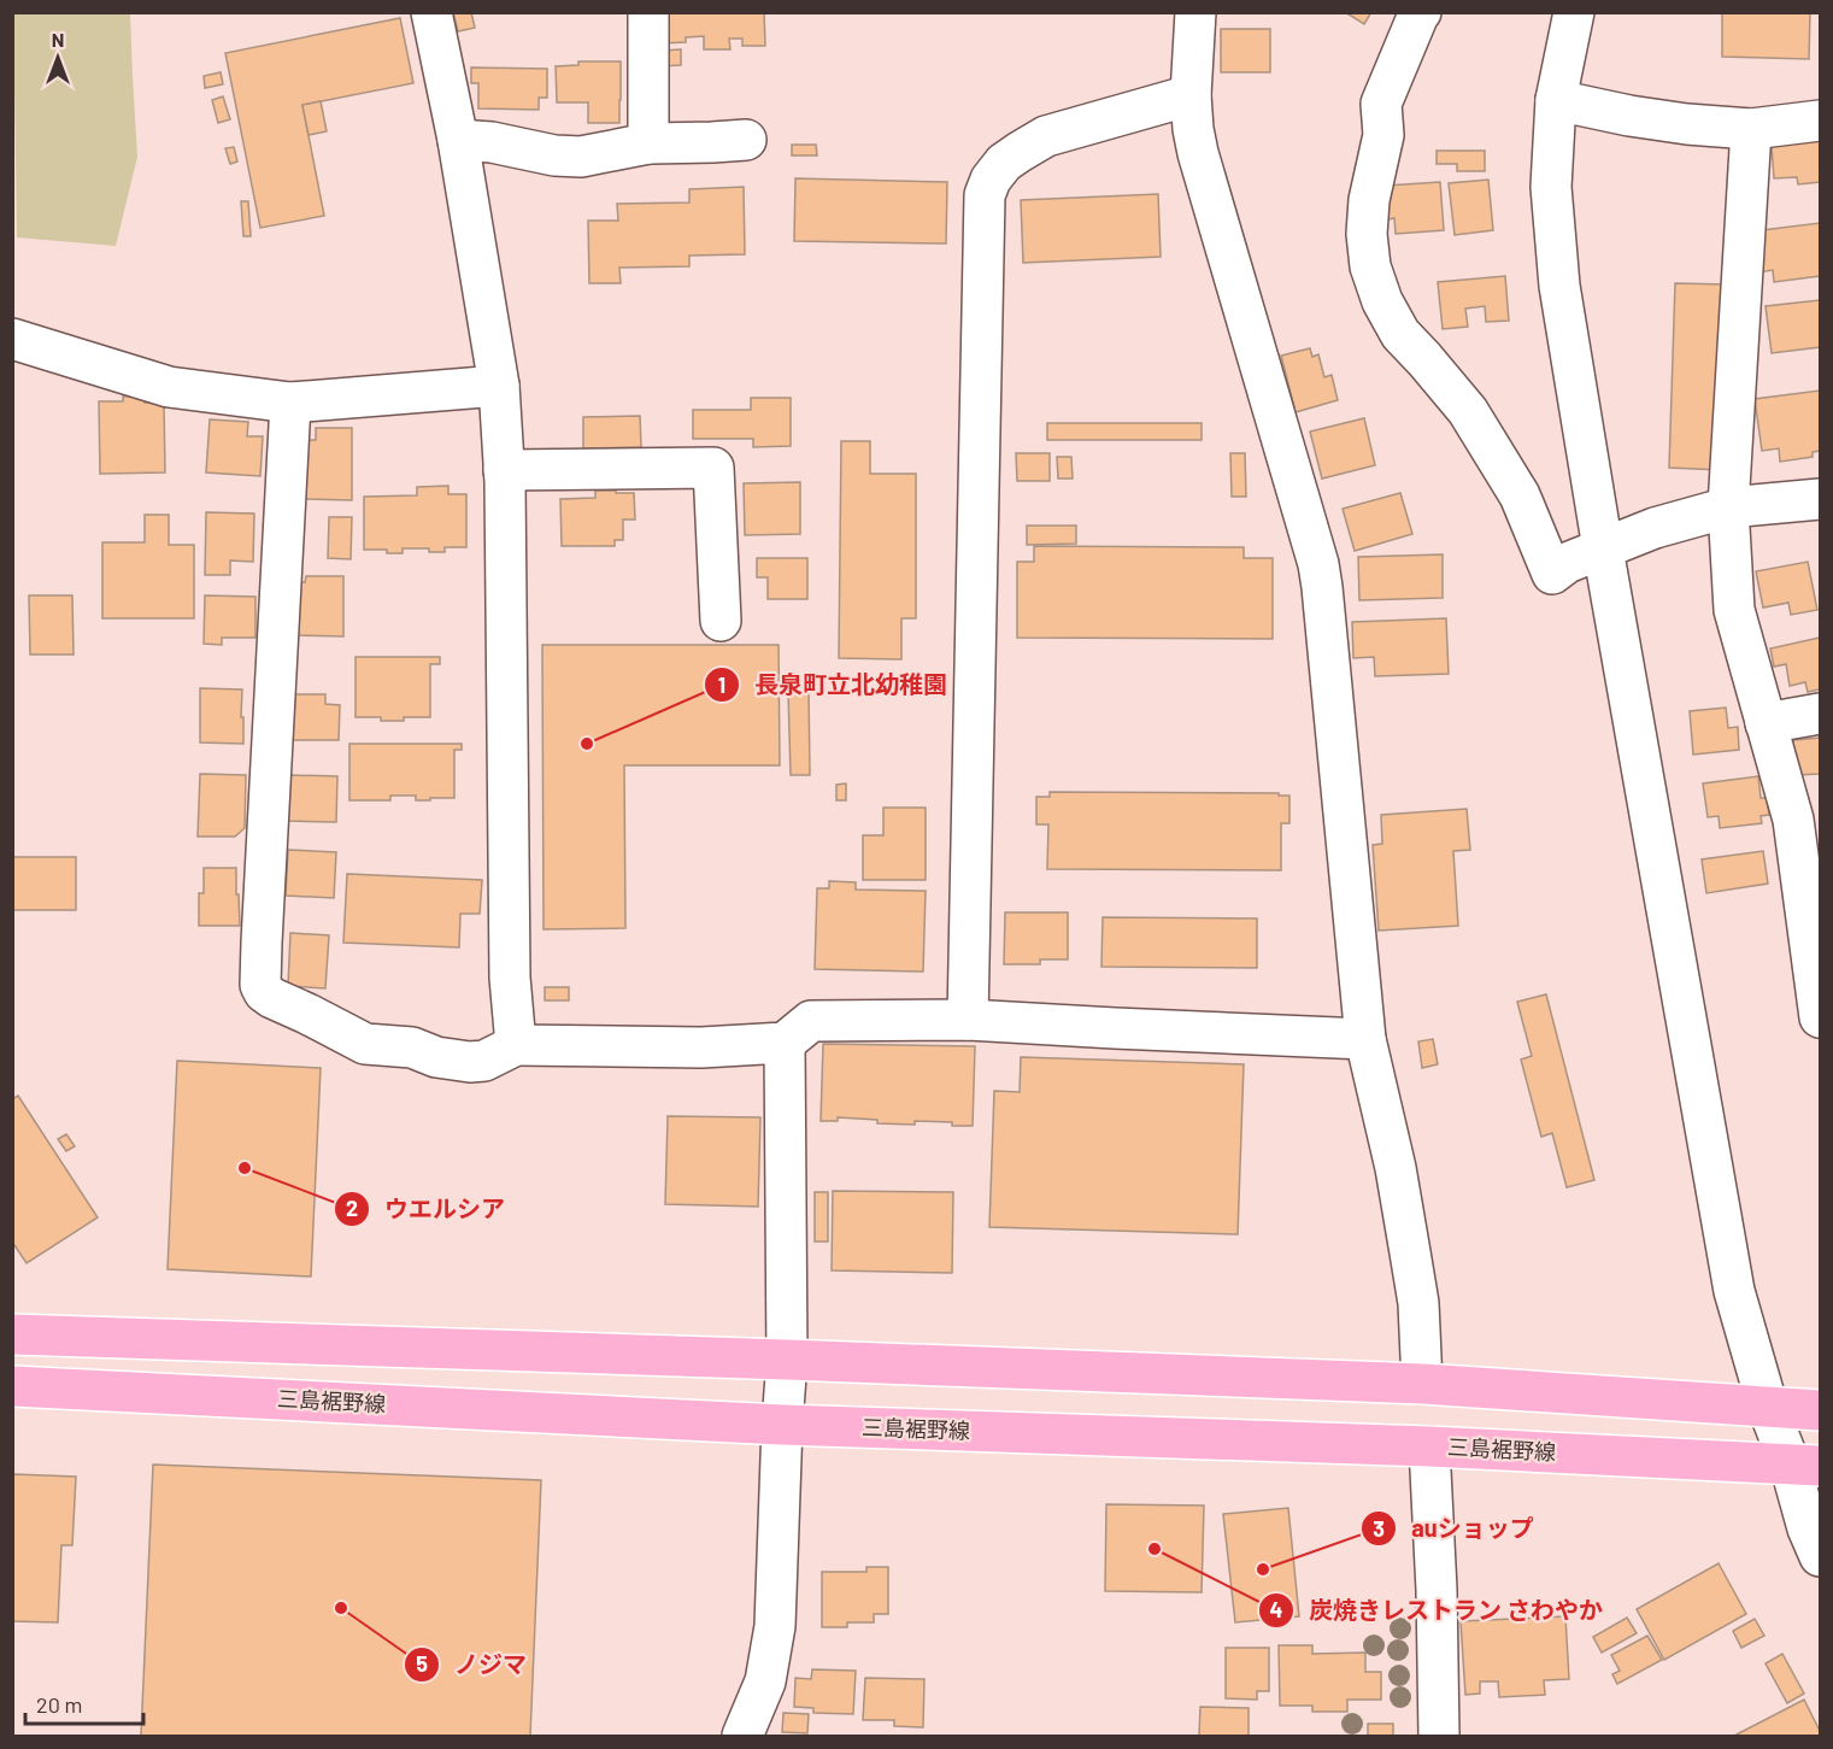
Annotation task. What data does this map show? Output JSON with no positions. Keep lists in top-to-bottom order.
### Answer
{
  "streets": {
    "main road": ["三島裾野線"]
  },
  "places": [
    "長泉町立北幼稚園",
    "ウエルシア",
    "炭焼きレストラン さわやか",
    "auショップ",
    "ノジマ"
  ],
  "scale_bar": "20 m",
  "north": "top"
}
